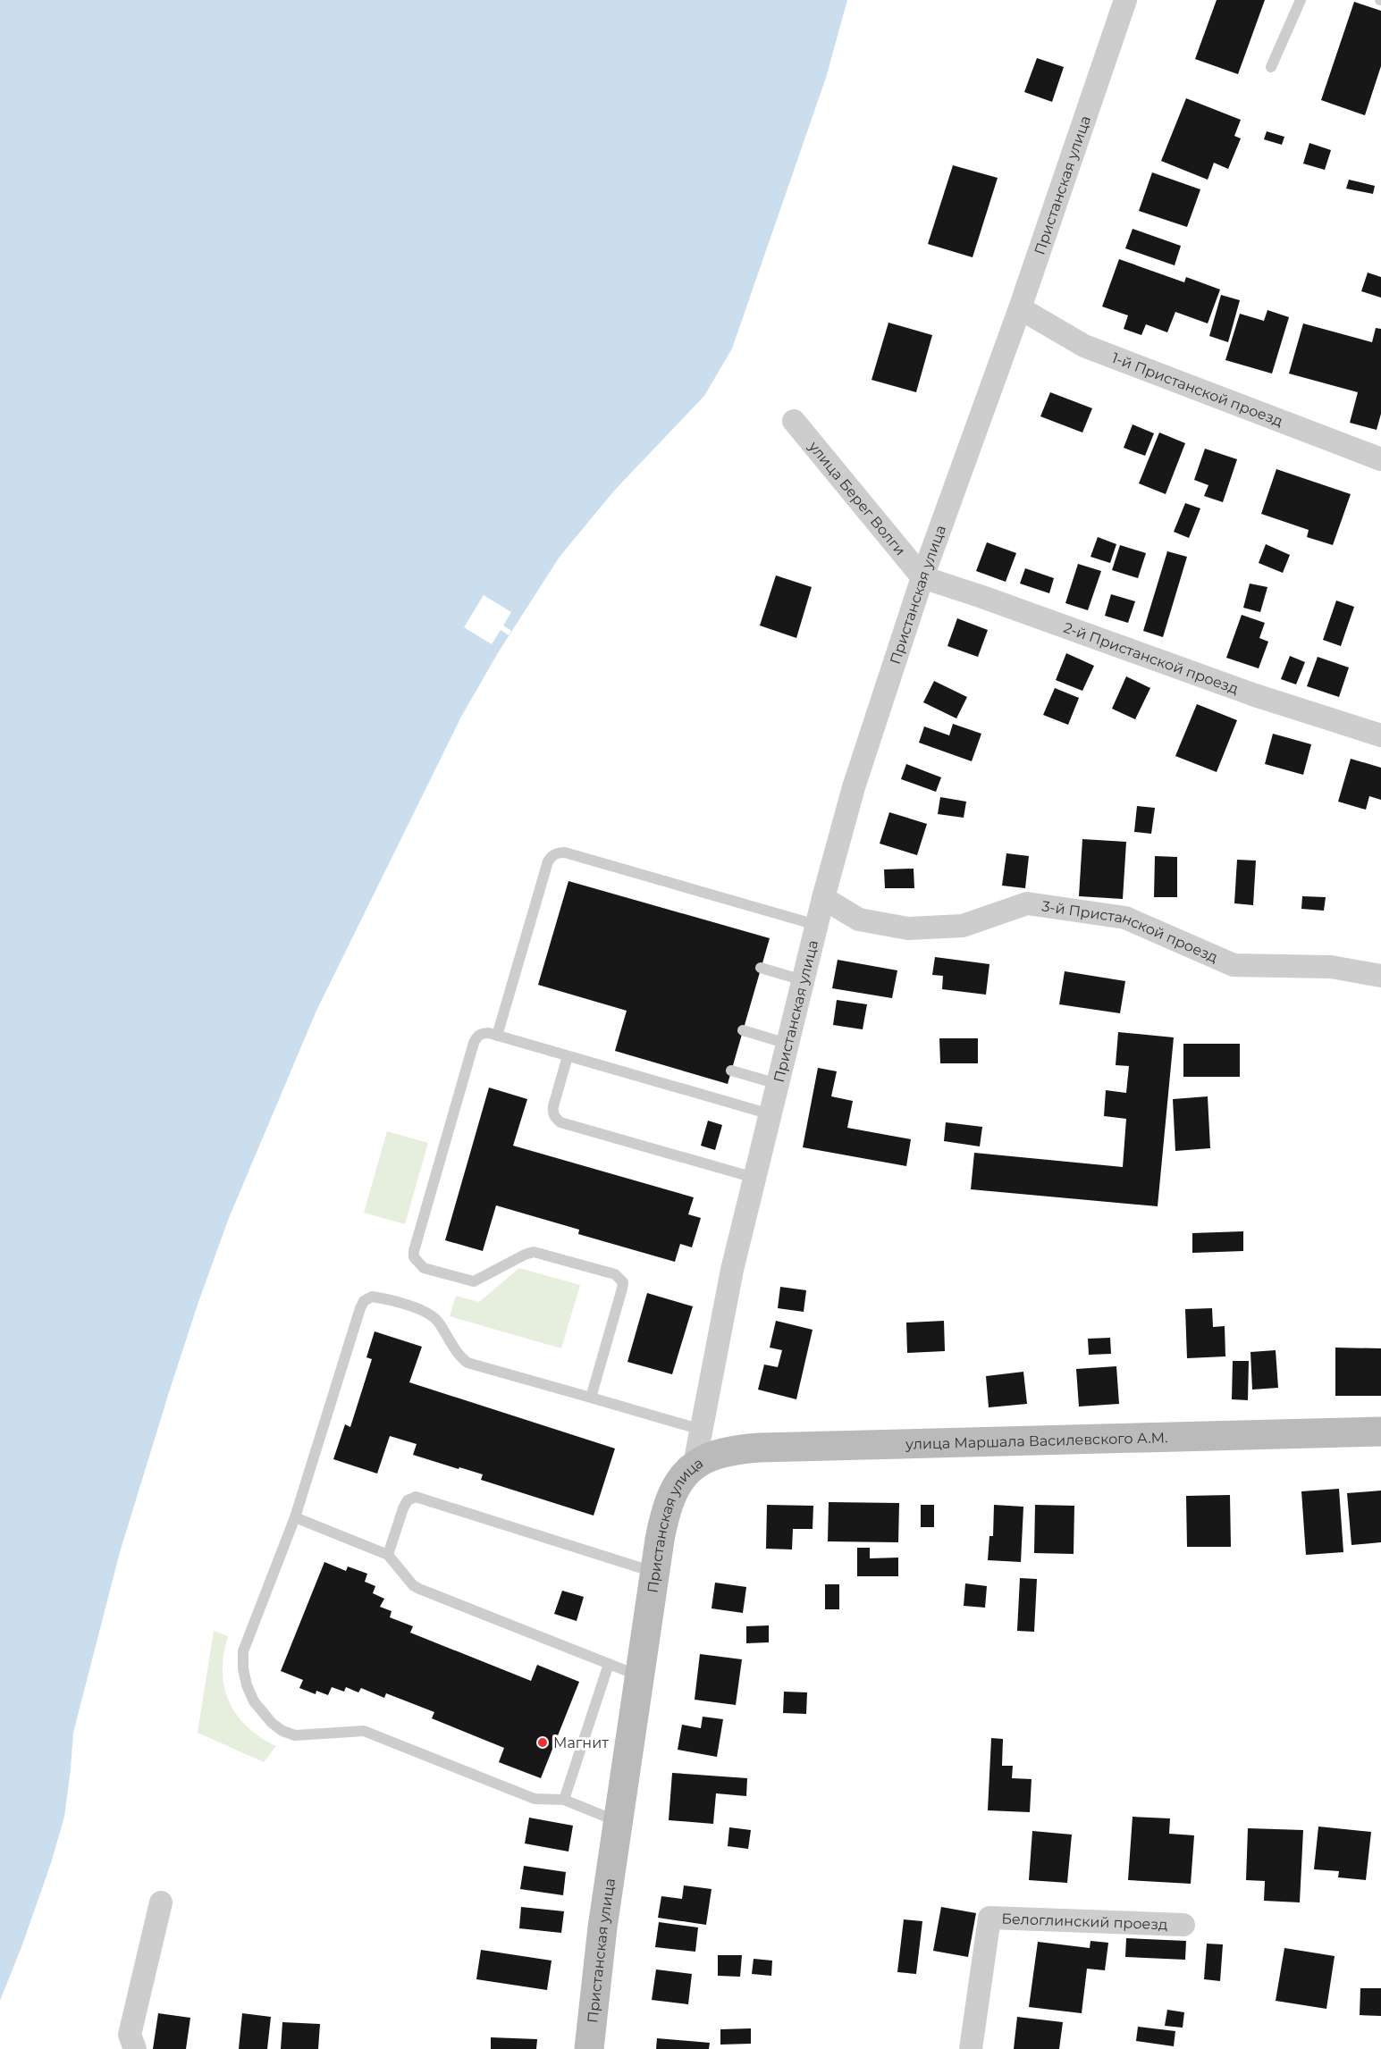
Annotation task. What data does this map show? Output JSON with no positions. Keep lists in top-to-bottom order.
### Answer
{
  "streets": {
    "street": [
      "Пристанская улица",
      "1-й Пристанской проезд",
      "улица Берег Волги",
      "2-й Пристанской проезд",
      "3-й Пристанской проезд",
      "улица Маршала Василевского А.М.",
      "Белоглинский проезд"
    ]
  },
  "crossings": [
    ["Пристанская улица", "1-й Пристанской проезд"],
    ["Пристанская улица", "улица Берег Волги"],
    ["Пристанская улица", "2-й Пристанской проезд"],
    ["Пристанская улица", "3-й Пристанской проезд"],
    ["Пристанская улица", "улица Маршала Василевского А.М."],
    ["улица Берег Волги", "2-й Пристанской проезд"]
  ],
  "places": ["Магнит"]
}
